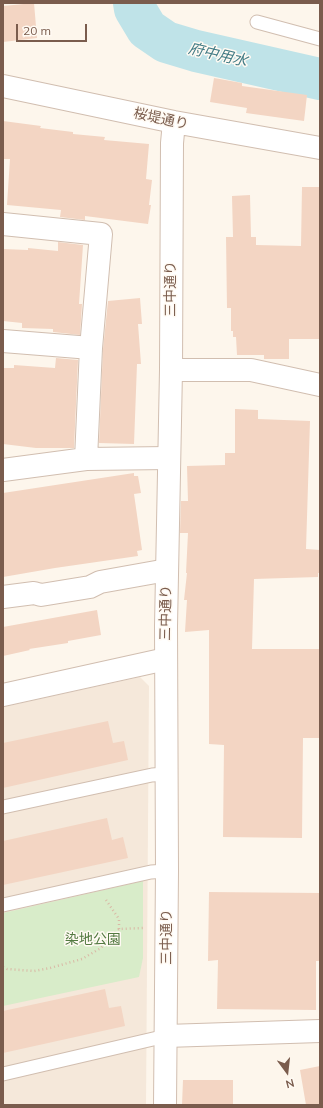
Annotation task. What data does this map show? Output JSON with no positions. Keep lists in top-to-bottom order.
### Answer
{
  "streets": {
    "street": ["桜堤通り", "三中通り"]
  },
  "crossings": [
    ["桜堤通り", "三中通り"]
  ],
  "water": ["府中用水"],
  "parks": ["染地公園"],
  "scale_bar": "20 m",
  "north": "bottom"
}
